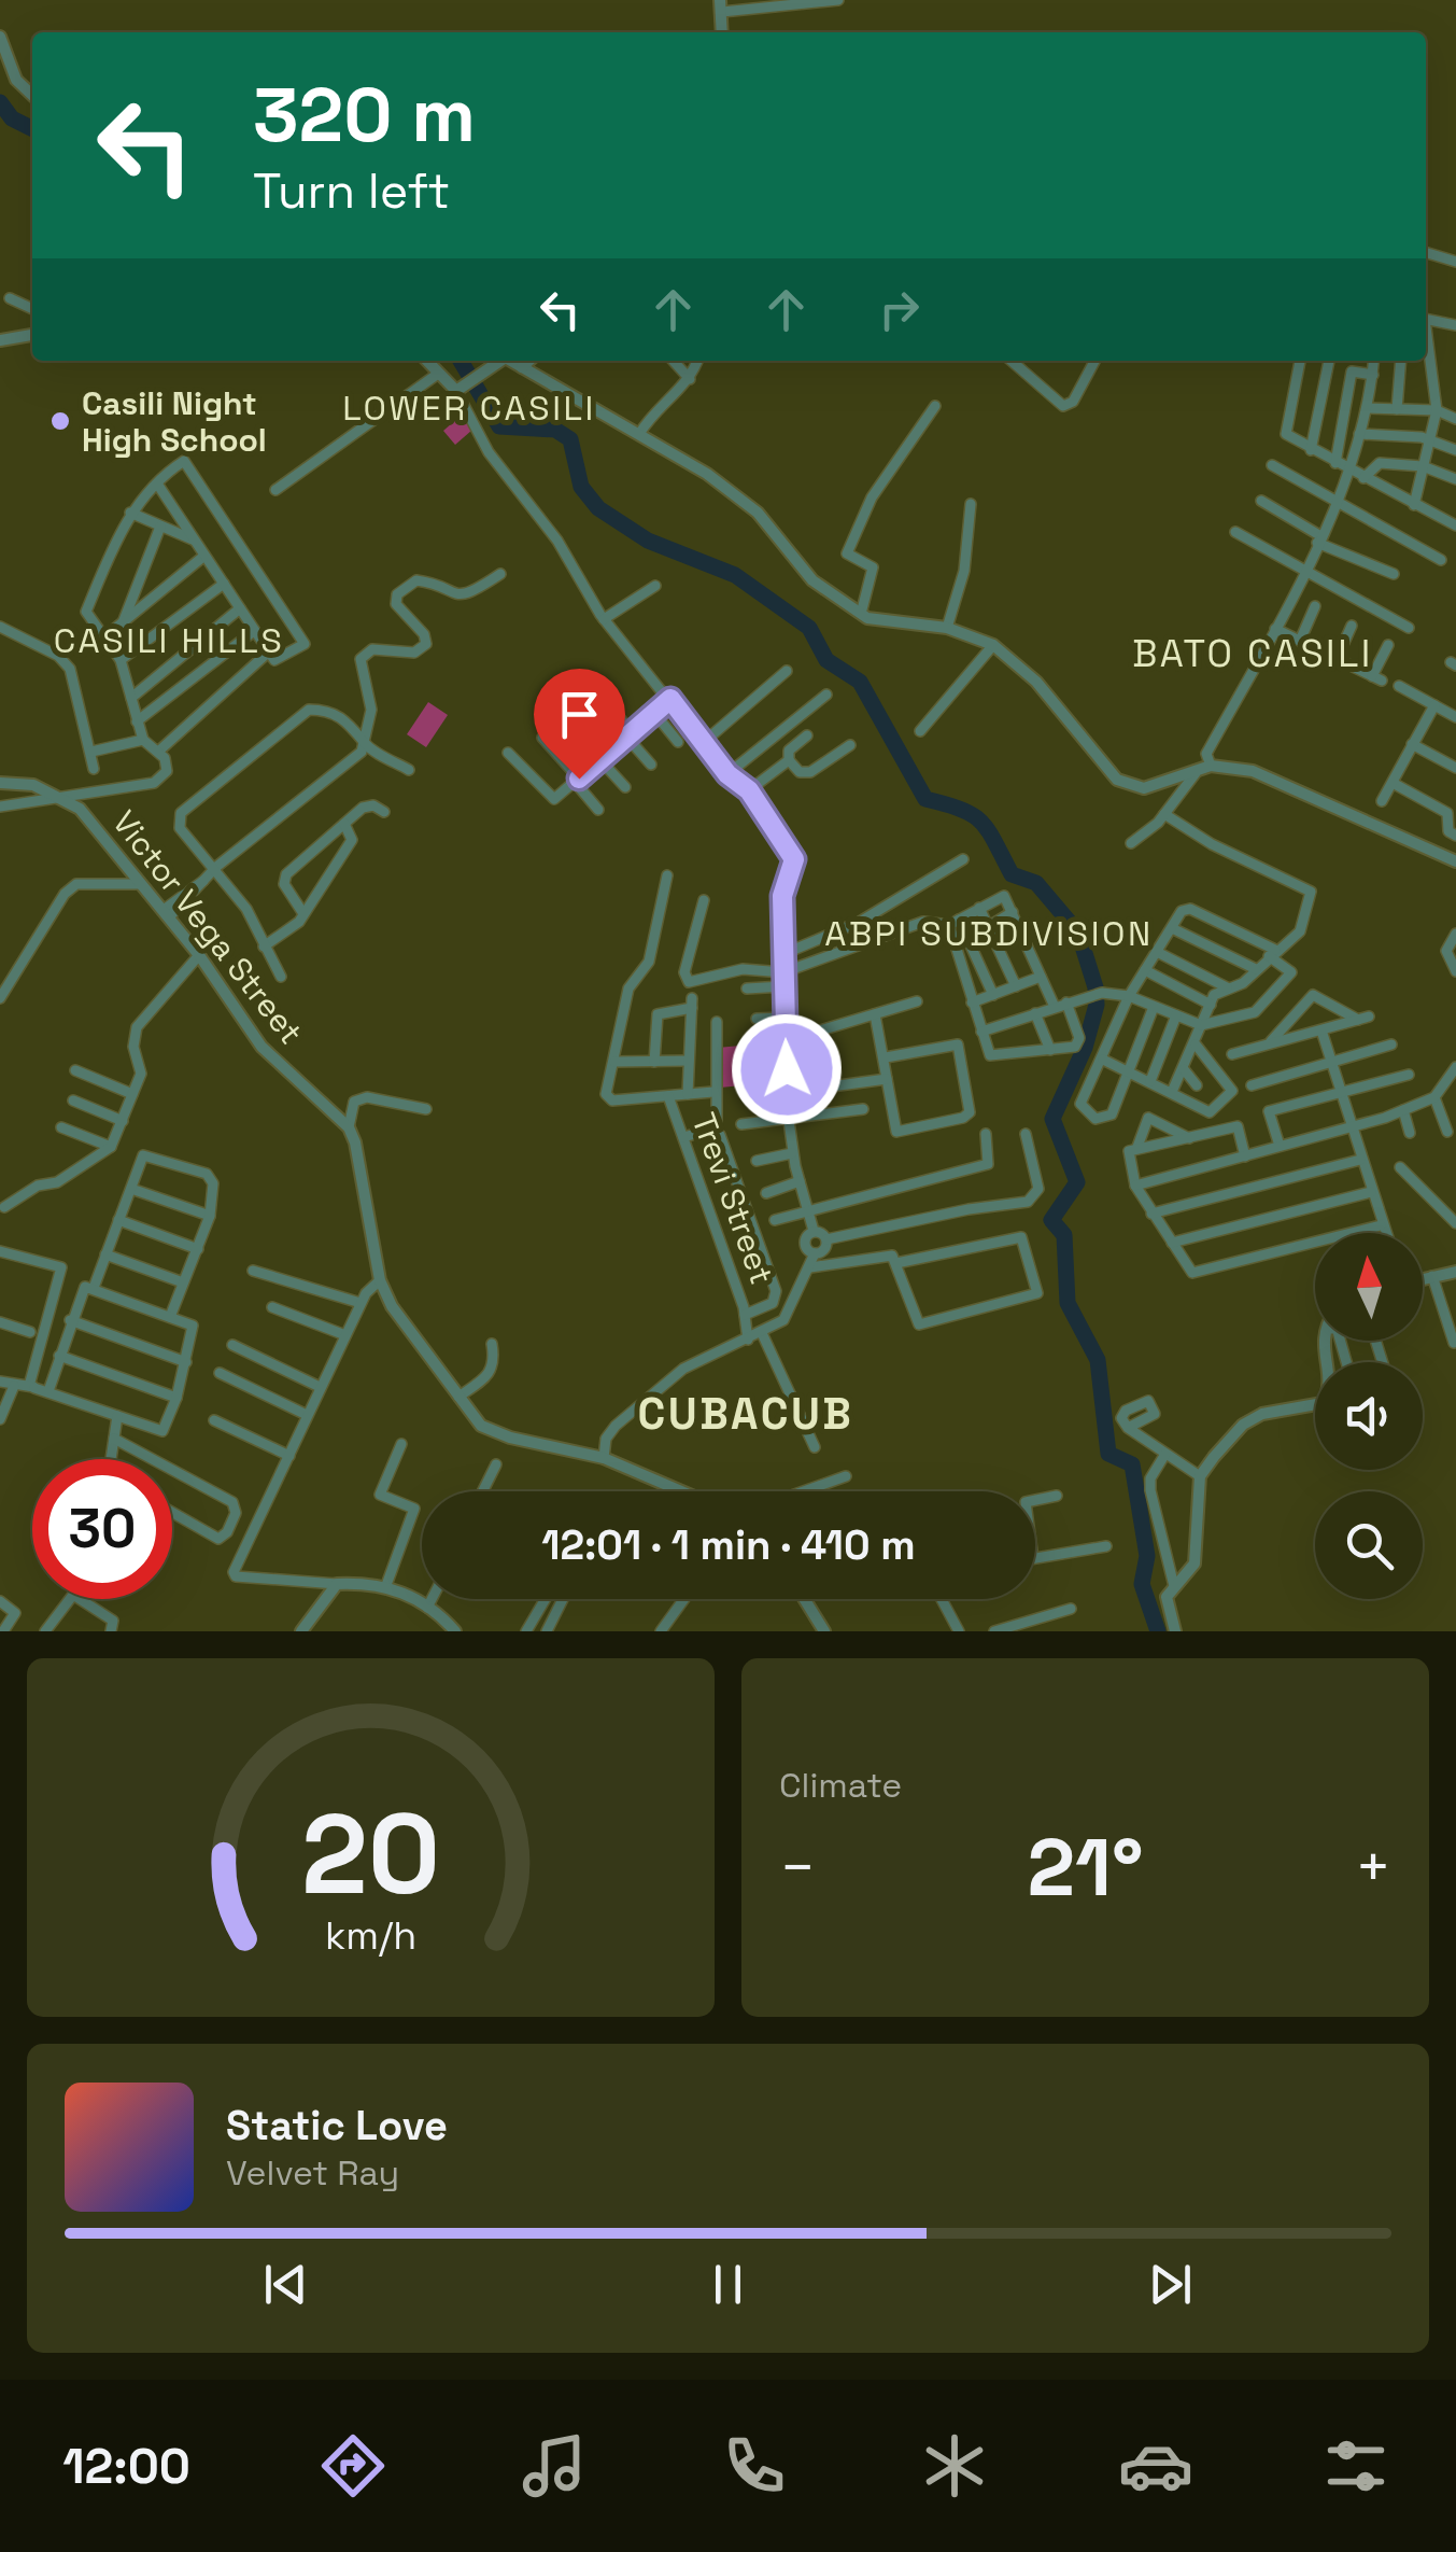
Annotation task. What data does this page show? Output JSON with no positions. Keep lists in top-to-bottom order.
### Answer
{
  "streets": {
    "street": ["Victor Vega Street", "Trevi Street"]
  },
  "districts": [
    "LOWER CASILI",
    "CASILI HILLS",
    "BATO CASILI",
    "ABPI SUBDIVISION",
    "CUBACUB"
  ],
  "places": ["Casili Night High School"],
  "north": "top",
  "page": {
    "turn": ["320 m", "Turn left"],
    "limit": "30",
    "trip": "12:01 · 1 min · 410 m",
    "tile": "Climate",
    "heat": ["−", "21°", "+"],
    "song": ["Static Love", "Velvet Ray"],
    "tabs": "12:00",
    "gauge": ["20", "km/h"]
  }
}
